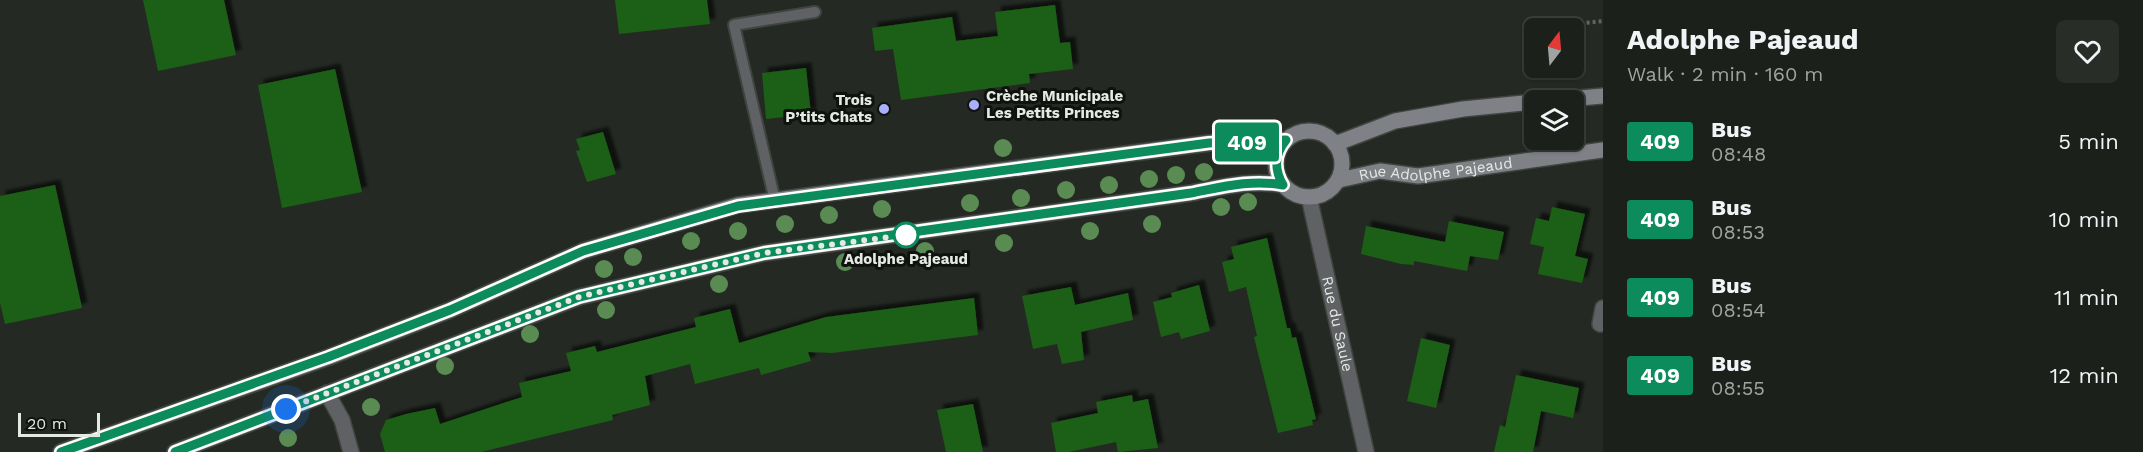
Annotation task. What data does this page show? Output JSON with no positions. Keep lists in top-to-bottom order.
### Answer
{
  "streets": {
    "main road": ["Rue Adolphe Pajeaud"],
    "street": ["Rue du Saule"]
  },
  "crossings": [
    ["Rue Adolphe Pajeaud", "Rue du Saule"]
  ],
  "places": ["Crèche Municipale Les Petits Princes", "Trois P’tits Chats", "Adolphe Pajeaud"],
  "lines": ["bus line 409"],
  "scale_bar": "20 m",
  "north": "top",
  "page": {
    "on_map": "409",
    "heading": ["Adolphe Pajeaud", "Walk · 2 min · 160 m"],
    "list": [
      {
        "mark": "409",
        "name": "Bus",
        "note": "08:48",
        "value": "5 min"
      },
      {
        "mark": "409",
        "name": "Bus",
        "note": "08:53",
        "value": "10 min"
      },
      {
        "mark": "409",
        "name": "Bus",
        "note": "08:54",
        "value": "11 min"
      },
      {
        "mark": "409",
        "name": "Bus",
        "note": "08:55",
        "value": "12 min"
      }
    ],
    "scale": "20 m"
  }
}
